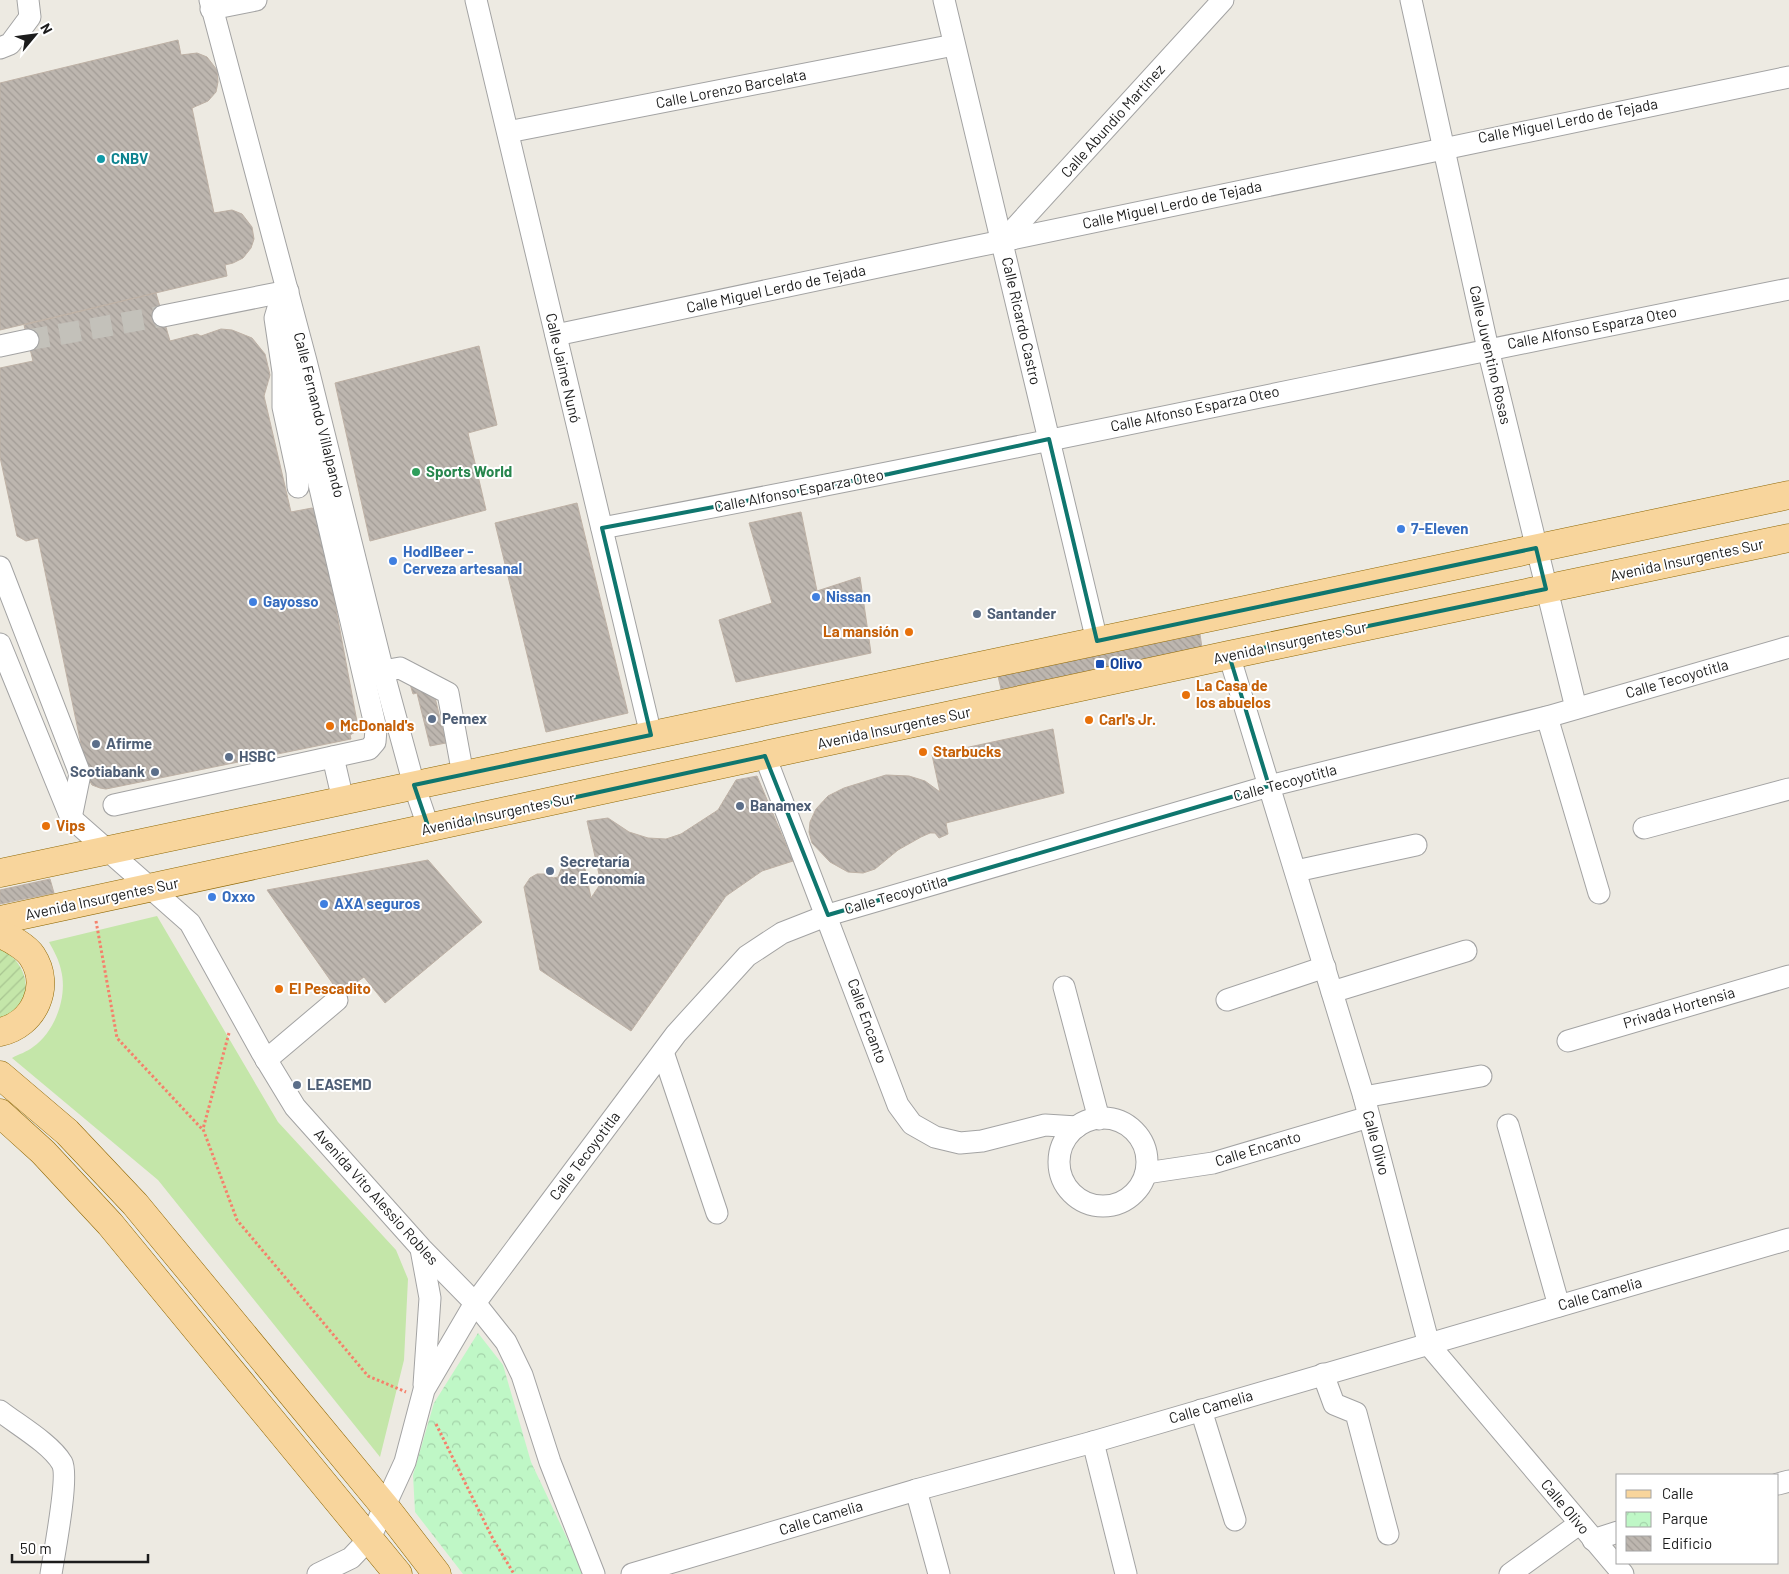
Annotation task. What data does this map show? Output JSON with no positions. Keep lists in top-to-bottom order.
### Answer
{
  "streets": {
    "main road": ["Avenida Insurgentes Sur"],
    "street": [
      "Calle Lorenzo Barcelata",
      "Calle Abundio Martínez",
      "Calle Miguel Lerdo de Tejada",
      "Calle Ricardo Castro",
      "Calle Alfonso Esparza Oteo",
      "Calle Juventino Rosas",
      "Calle Jaime Nunó",
      "Calle Fernando Villalpando",
      "Calle Tecoyotitla",
      "Privada Hortensia",
      "Calle Encanto",
      "Calle Olivo",
      "Avenida Vito Alessio Robles",
      "Calle Camelia"
    ]
  },
  "crossings": [
    ["Calle Lorenzo Barcelata", "Calle Ricardo Castro"],
    ["Calle Lorenzo Barcelata", "Calle Jaime Nunó"],
    ["Calle Abundio Martínez", "Calle Miguel Lerdo de Tejada"],
    ["Calle Abundio Martínez", "Calle Ricardo Castro"],
    ["Calle Miguel Lerdo de Tejada", "Calle Ricardo Castro"],
    ["Calle Miguel Lerdo de Tejada", "Calle Juventino Rosas"],
    ["Calle Miguel Lerdo de Tejada", "Calle Jaime Nunó"],
    ["Calle Ricardo Castro", "Calle Alfonso Esparza Oteo"],
    ["Calle Alfonso Esparza Oteo", "Calle Juventino Rosas"],
    ["Calle Alfonso Esparza Oteo", "Calle Jaime Nunó"],
    ["Calle Juventino Rosas", "Avenida Insurgentes Sur"],
    ["Calle Juventino Rosas", "Calle Tecoyotitla"],
    ["Calle Fernando Villalpando", "Avenida Insurgentes Sur"],
    ["Avenida Insurgentes Sur", "Calle Encanto"],
    ["Avenida Insurgentes Sur", "Calle Olivo"],
    ["Avenida Insurgentes Sur", "Avenida Vito Alessio Robles"],
    ["Calle Tecoyotitla", "Calle Encanto"],
    ["Calle Tecoyotitla", "Calle Olivo"],
    ["Calle Tecoyotitla", "Avenida Vito Alessio Robles"],
    ["Calle Encanto", "Calle Olivo"],
    ["Calle Olivo", "Calle Camelia"]
  ],
  "places": {
    "other": [
      "CNBV",
      "Sports World",
      "7-Eleven",
      "HodlBeer - Cerveza artesanal",
      "Nissan",
      "Gayosso",
      "Santander",
      "La mansión",
      "La Casa de los abuelos",
      "Pemex",
      "Carl's Jr.",
      "McDonald's",
      "Afirme",
      "Starbucks",
      "HSBC",
      "Scotiabank",
      "Banamex",
      "Vips",
      "Secretaría de Economía",
      "Oxxo",
      "AXA seguros",
      "El Pescadito",
      "LEASEMD"
    ],
    "transit": ["Olivo"]
  },
  "legend": ["Calle", "Parque", "Edificio"],
  "scale_bar": "50 m",
  "north": "top right"
}
